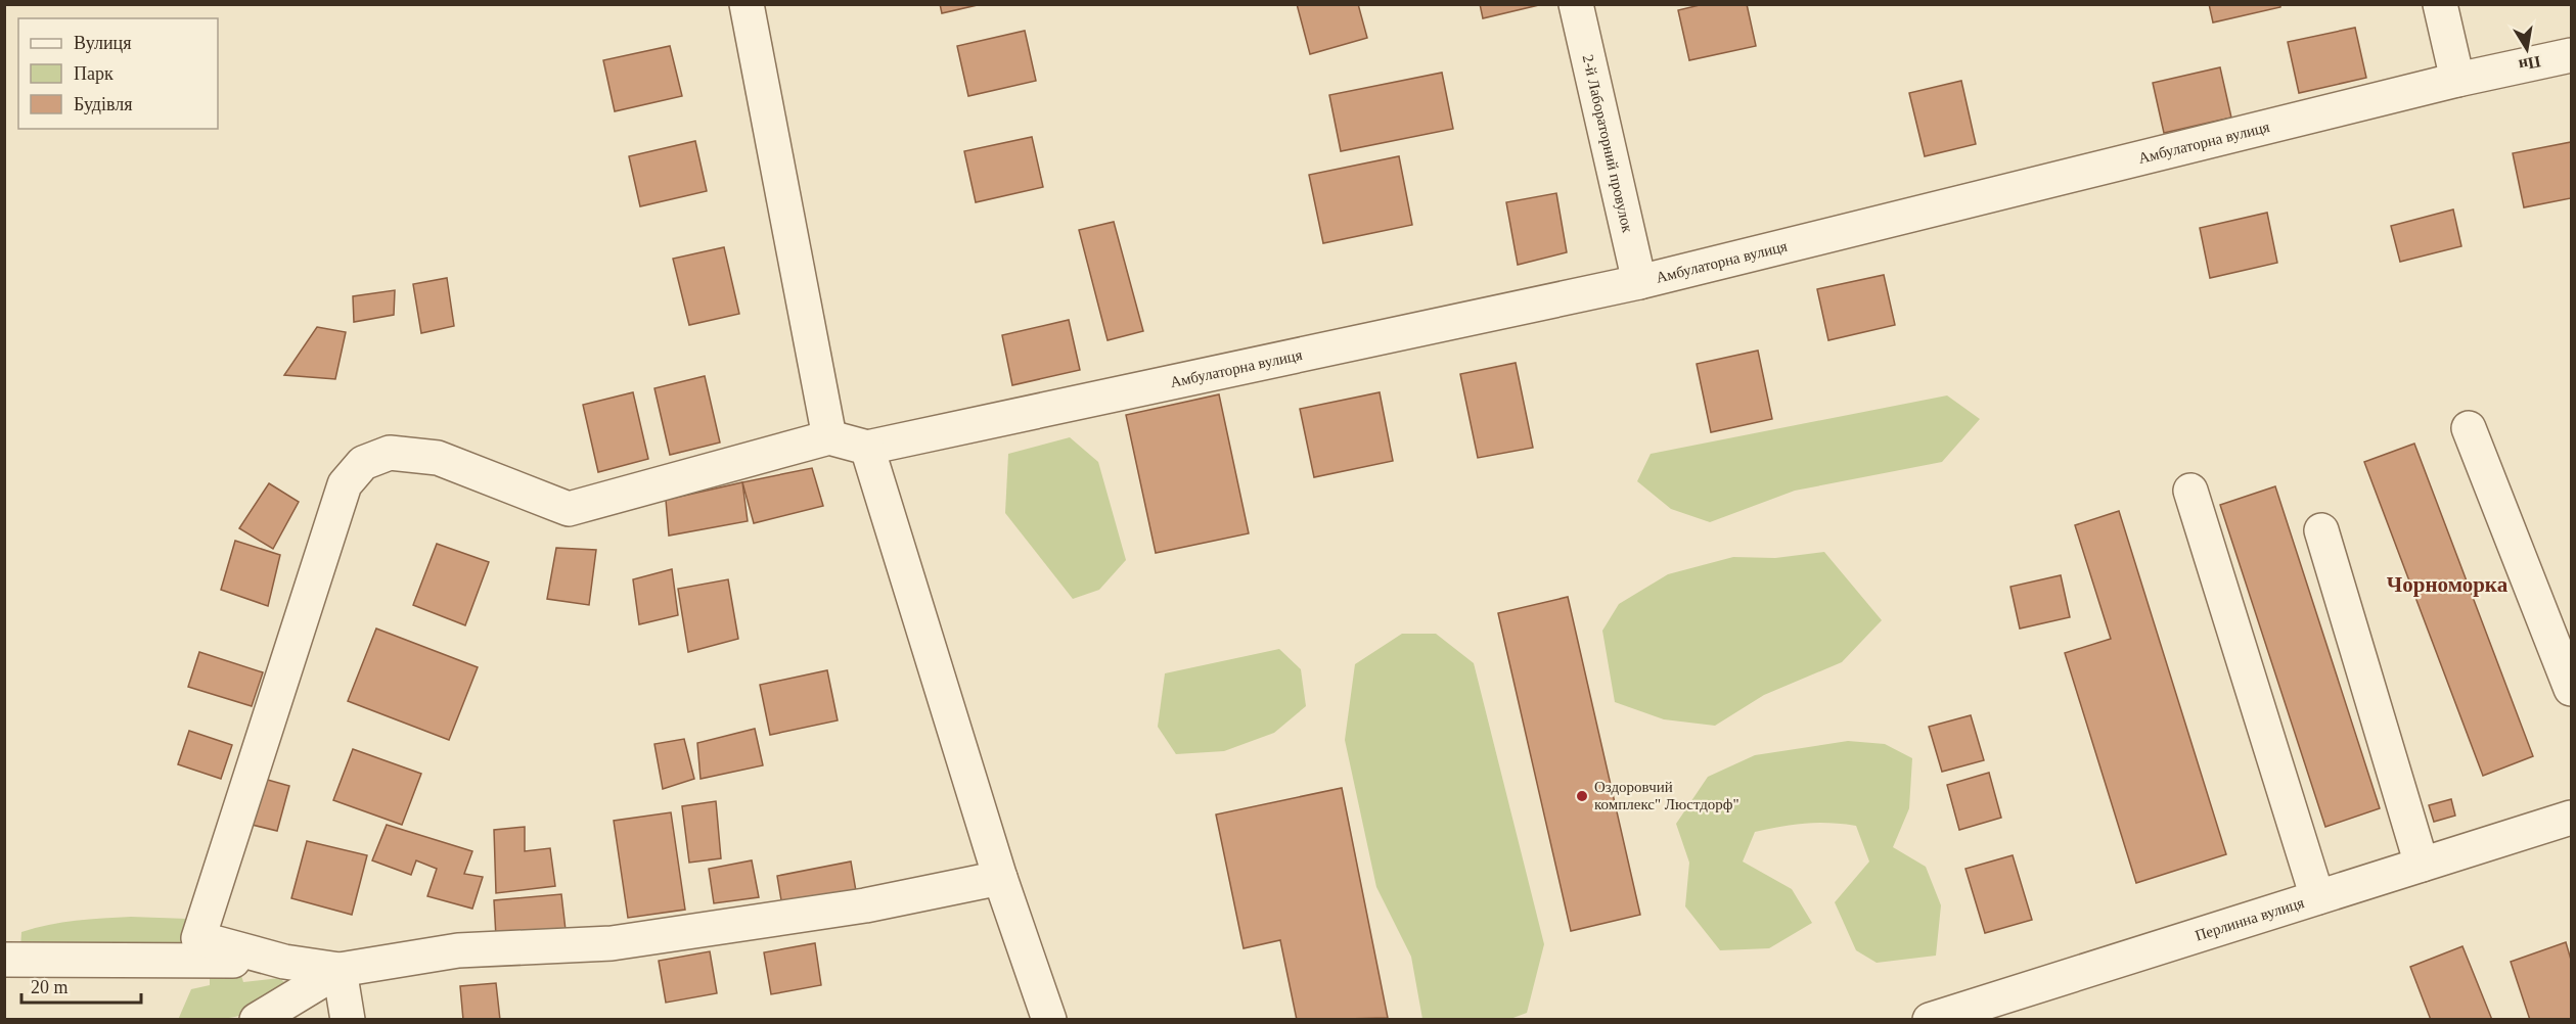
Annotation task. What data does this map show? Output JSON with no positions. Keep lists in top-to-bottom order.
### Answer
{
  "streets": {
    "street": ["2-й Лабораторний провулок", "Амбулаторна вулиця", "Перлинна вулиця"]
  },
  "crossings": [
    ["2-й Лабораторний провулок", "Амбулаторна вулиця"]
  ],
  "districts": ["Чорноморка"],
  "places": ["Оздоровчий комплекс\" Люстдорф\""],
  "legend": ["Вулиця", "Парк", "Будівля"],
  "scale_bar": "20 m",
  "north": "bottom"
}
